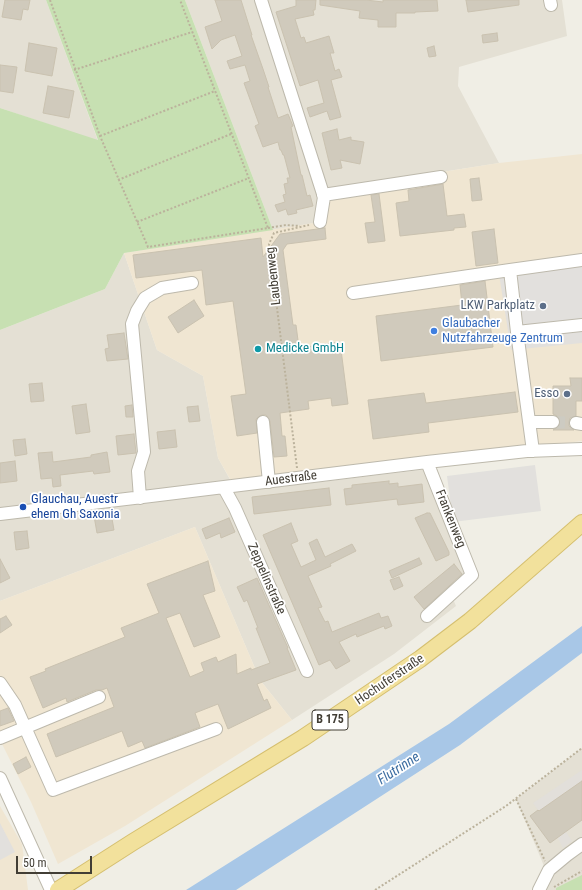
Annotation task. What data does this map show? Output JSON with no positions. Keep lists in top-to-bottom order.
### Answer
{
  "streets": {
    "main road": ["Hochuferstraße", "B 175"],
    "street": ["Auestraße", "Frankenweg", "Zeppelinstraße"],
    "path": ["Laubenweg"]
  },
  "crossings": [
    ["Laubenweg", "Auestraße"],
    ["Auestraße", "Frankenweg"],
    ["Auestraße", "Zeppelinstraße"]
  ],
  "water": ["Flutrinne"],
  "places": [
    "LKW Parkplatz",
    "Glaubacher Nutzfahrzeuge Zentrum",
    "Medicke GmbH",
    "Esso",
    "Glauchau, Auestr ehem Gh Saxonia"
  ],
  "scale_bar": "50 m"
}
